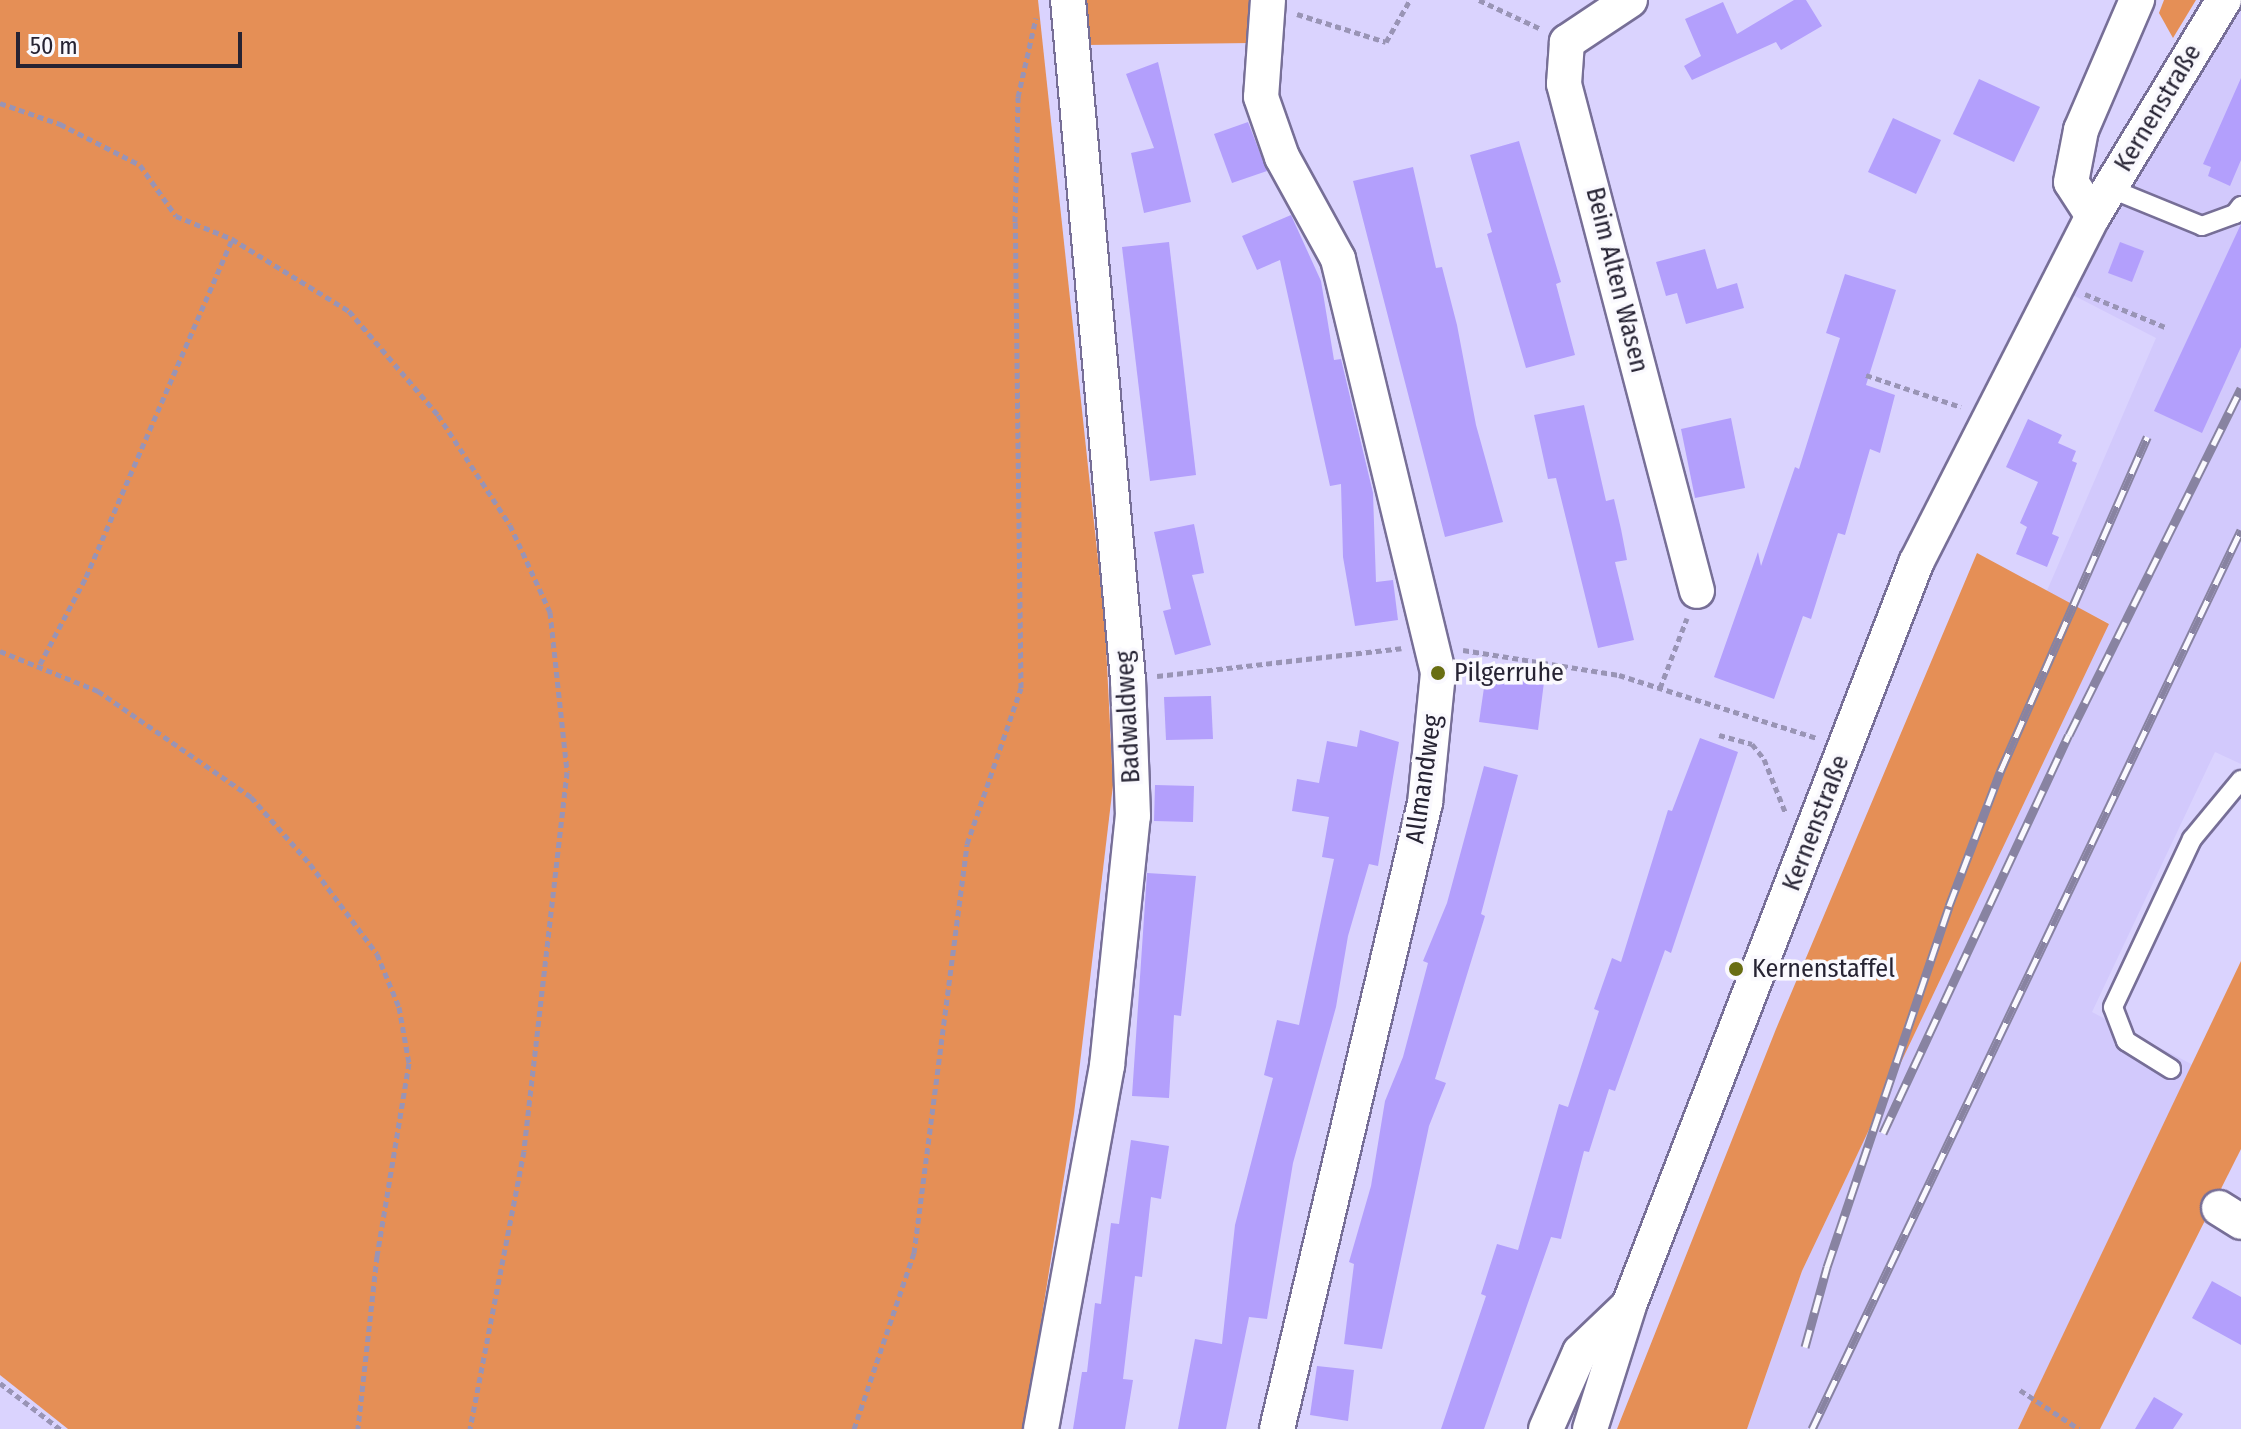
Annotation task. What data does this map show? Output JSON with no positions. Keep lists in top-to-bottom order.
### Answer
{
  "streets": {
    "street": [
      "Kernenstraße",
      "Beim Alten Wasen",
      "Badwaldweg",
      "Allmandweg"
    ]
  },
  "places": ["Pilgerruhe", "Kernenstaffel"],
  "scale_bar": "50 m"
}
